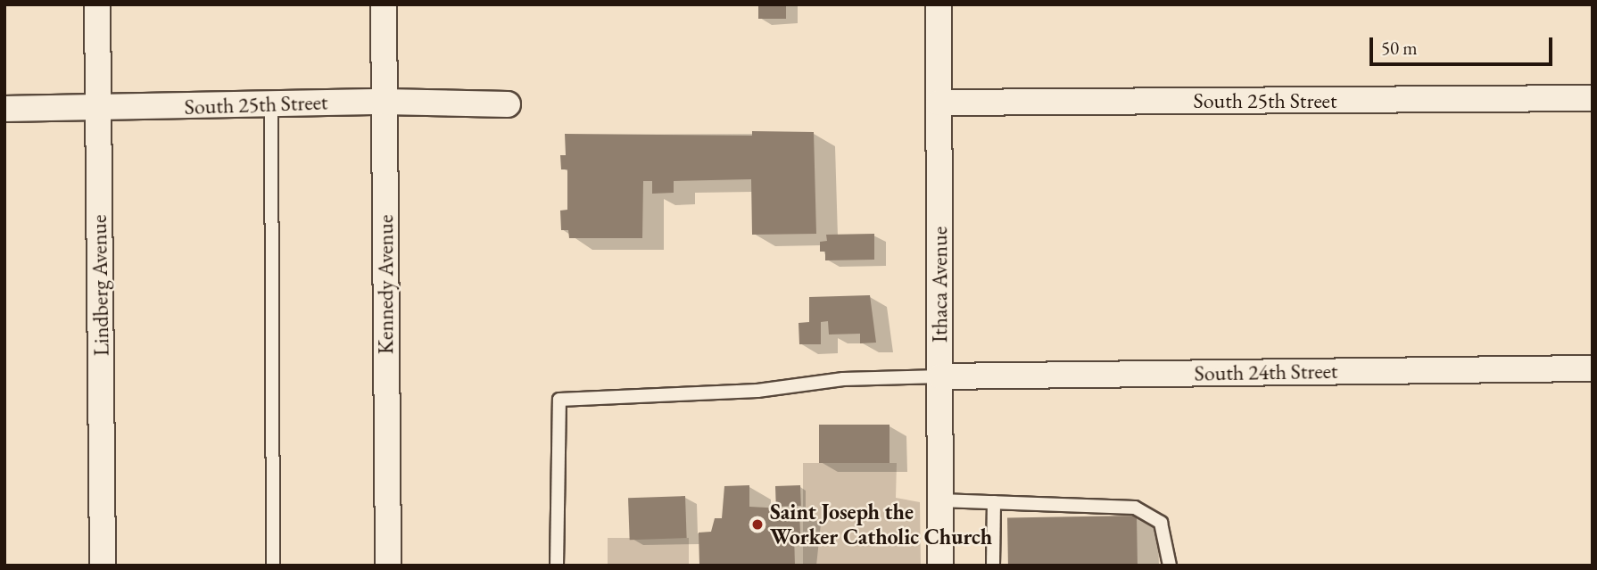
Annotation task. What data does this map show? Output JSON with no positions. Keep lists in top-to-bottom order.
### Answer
{
  "streets": {
    "street": [
      "South 25th Street",
      "Kennedy Avenue",
      "Ithaca Avenue",
      "Lindberg Avenue",
      "South 24th Street"
    ]
  },
  "crossings": [
    ["South 25th Street", "Kennedy Avenue"],
    ["South 25th Street", "Ithaca Avenue"],
    ["South 25th Street", "Lindberg Avenue"],
    ["Ithaca Avenue", "South 24th Street"]
  ],
  "places": ["Saint Joseph the Worker Catholic Church"],
  "scale_bar": "50 m"
}
